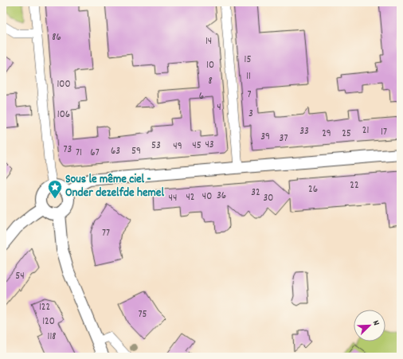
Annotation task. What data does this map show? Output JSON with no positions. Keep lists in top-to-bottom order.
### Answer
{
  "places": {
    "place": ["Sous le même ciel - Onder dezelfde hemel"]
  },
  "house_numbers": [
    "86",
    "14",
    "15",
    "10",
    "11",
    "8",
    "100",
    "7",
    "6",
    "4",
    "3",
    "106",
    "21",
    "33",
    "17",
    "29",
    "25",
    "39",
    "37",
    "43",
    "53",
    "45",
    "49",
    "73",
    "63",
    "59",
    "71",
    "67",
    "22",
    "26",
    "32",
    "36",
    "40",
    "42",
    "44",
    "30",
    "77",
    "54",
    "122",
    "75",
    "120",
    "118"
  ],
  "north": "top right"
}
